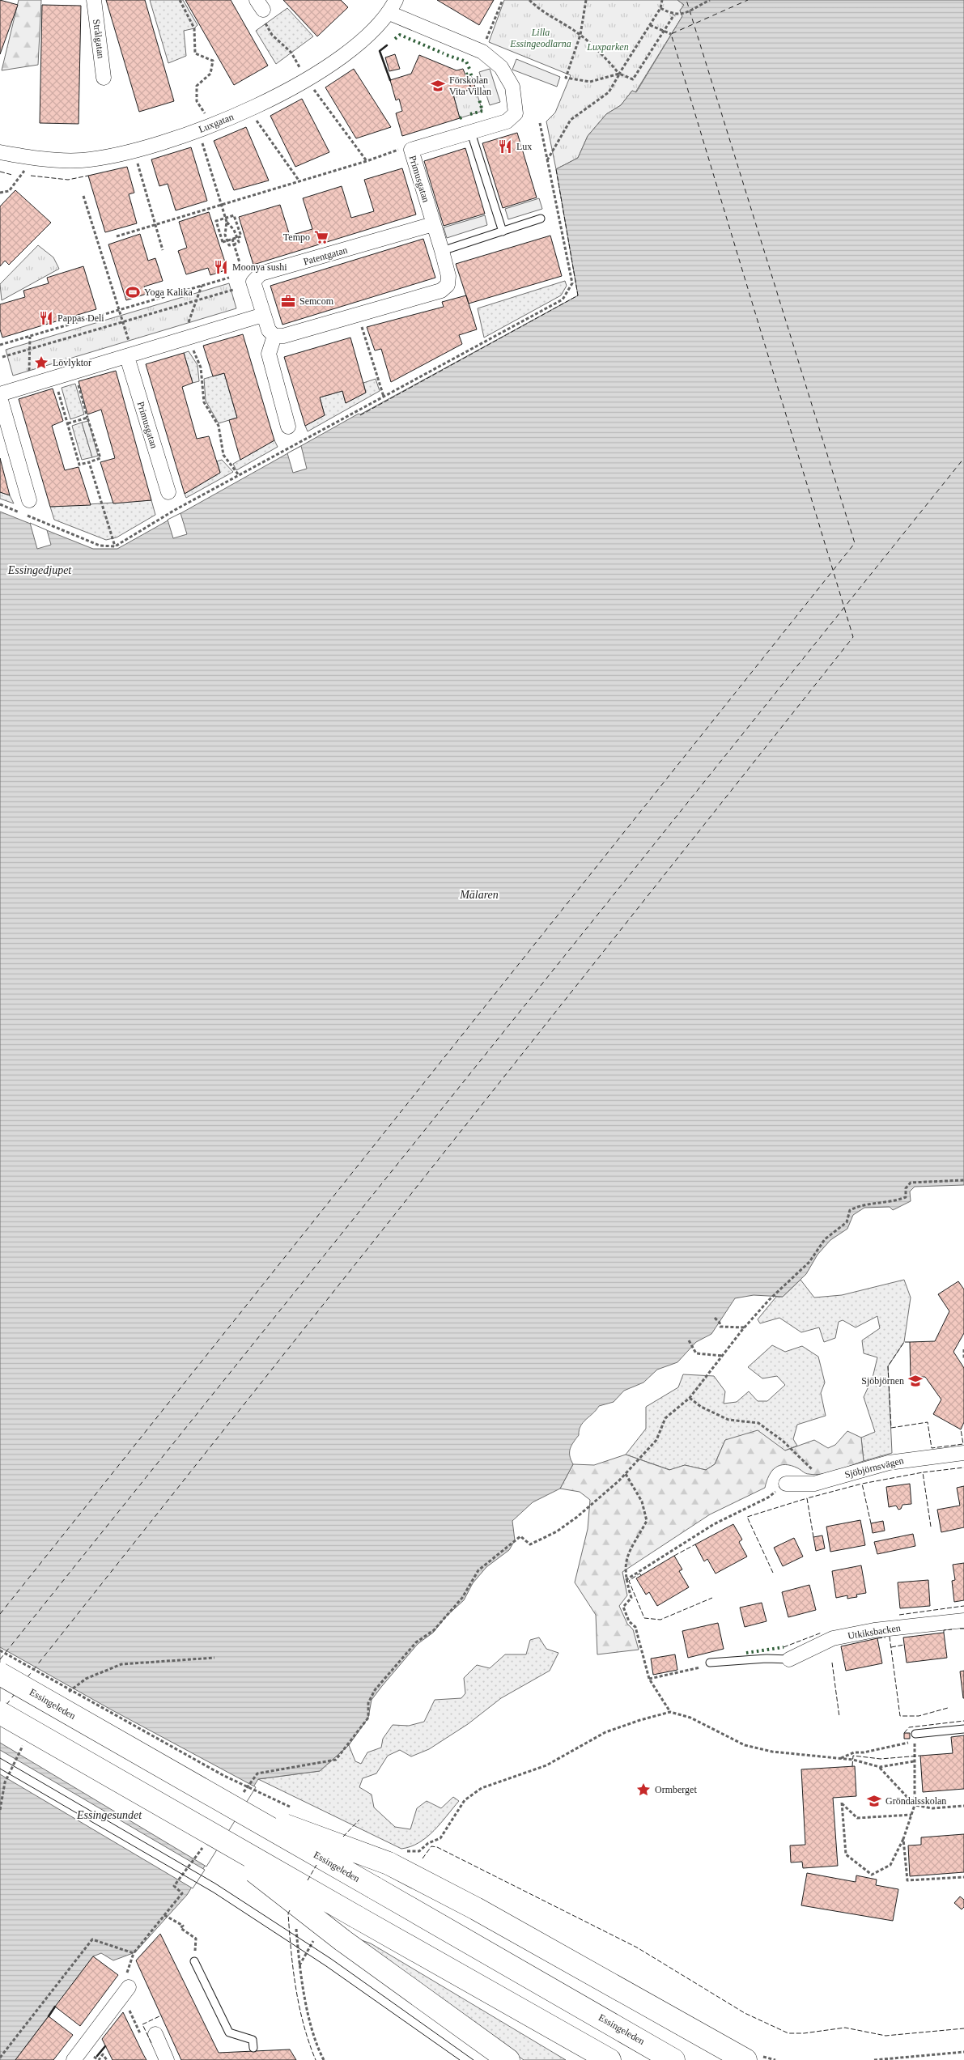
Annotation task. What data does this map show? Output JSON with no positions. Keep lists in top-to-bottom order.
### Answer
{
  "streets": {
    "highway": ["Essingeleden"],
    "street": [
      "Strålgatan",
      "Luxgatan",
      "Primusgatan",
      "Patentgatan",
      "Sjöbjörnsvägen",
      "Utkiksbacken"
    ]
  },
  "crossings": [
    ["Luxgatan", "Primusgatan"],
    ["Primusgatan", "Patentgatan"]
  ],
  "water": ["Essingedjupet", "Mälaren", "Essingesundet"],
  "parks": ["Lilla Essingeodlarna", "Luxparken"],
  "places": {
    "school or university": ["Förskolan Vita Villan", "Sjöbjörnen", "Gröndalsskolan"],
    "restaurant": ["Lux", "Moonya sushi", "Pappas Deli"],
    "supermarket": ["Tempo"],
    "sports": ["Yoga Kalika"],
    "office": ["Semcom"],
    "place": ["Lövlyktor", "Ormberget"]
  }
}
